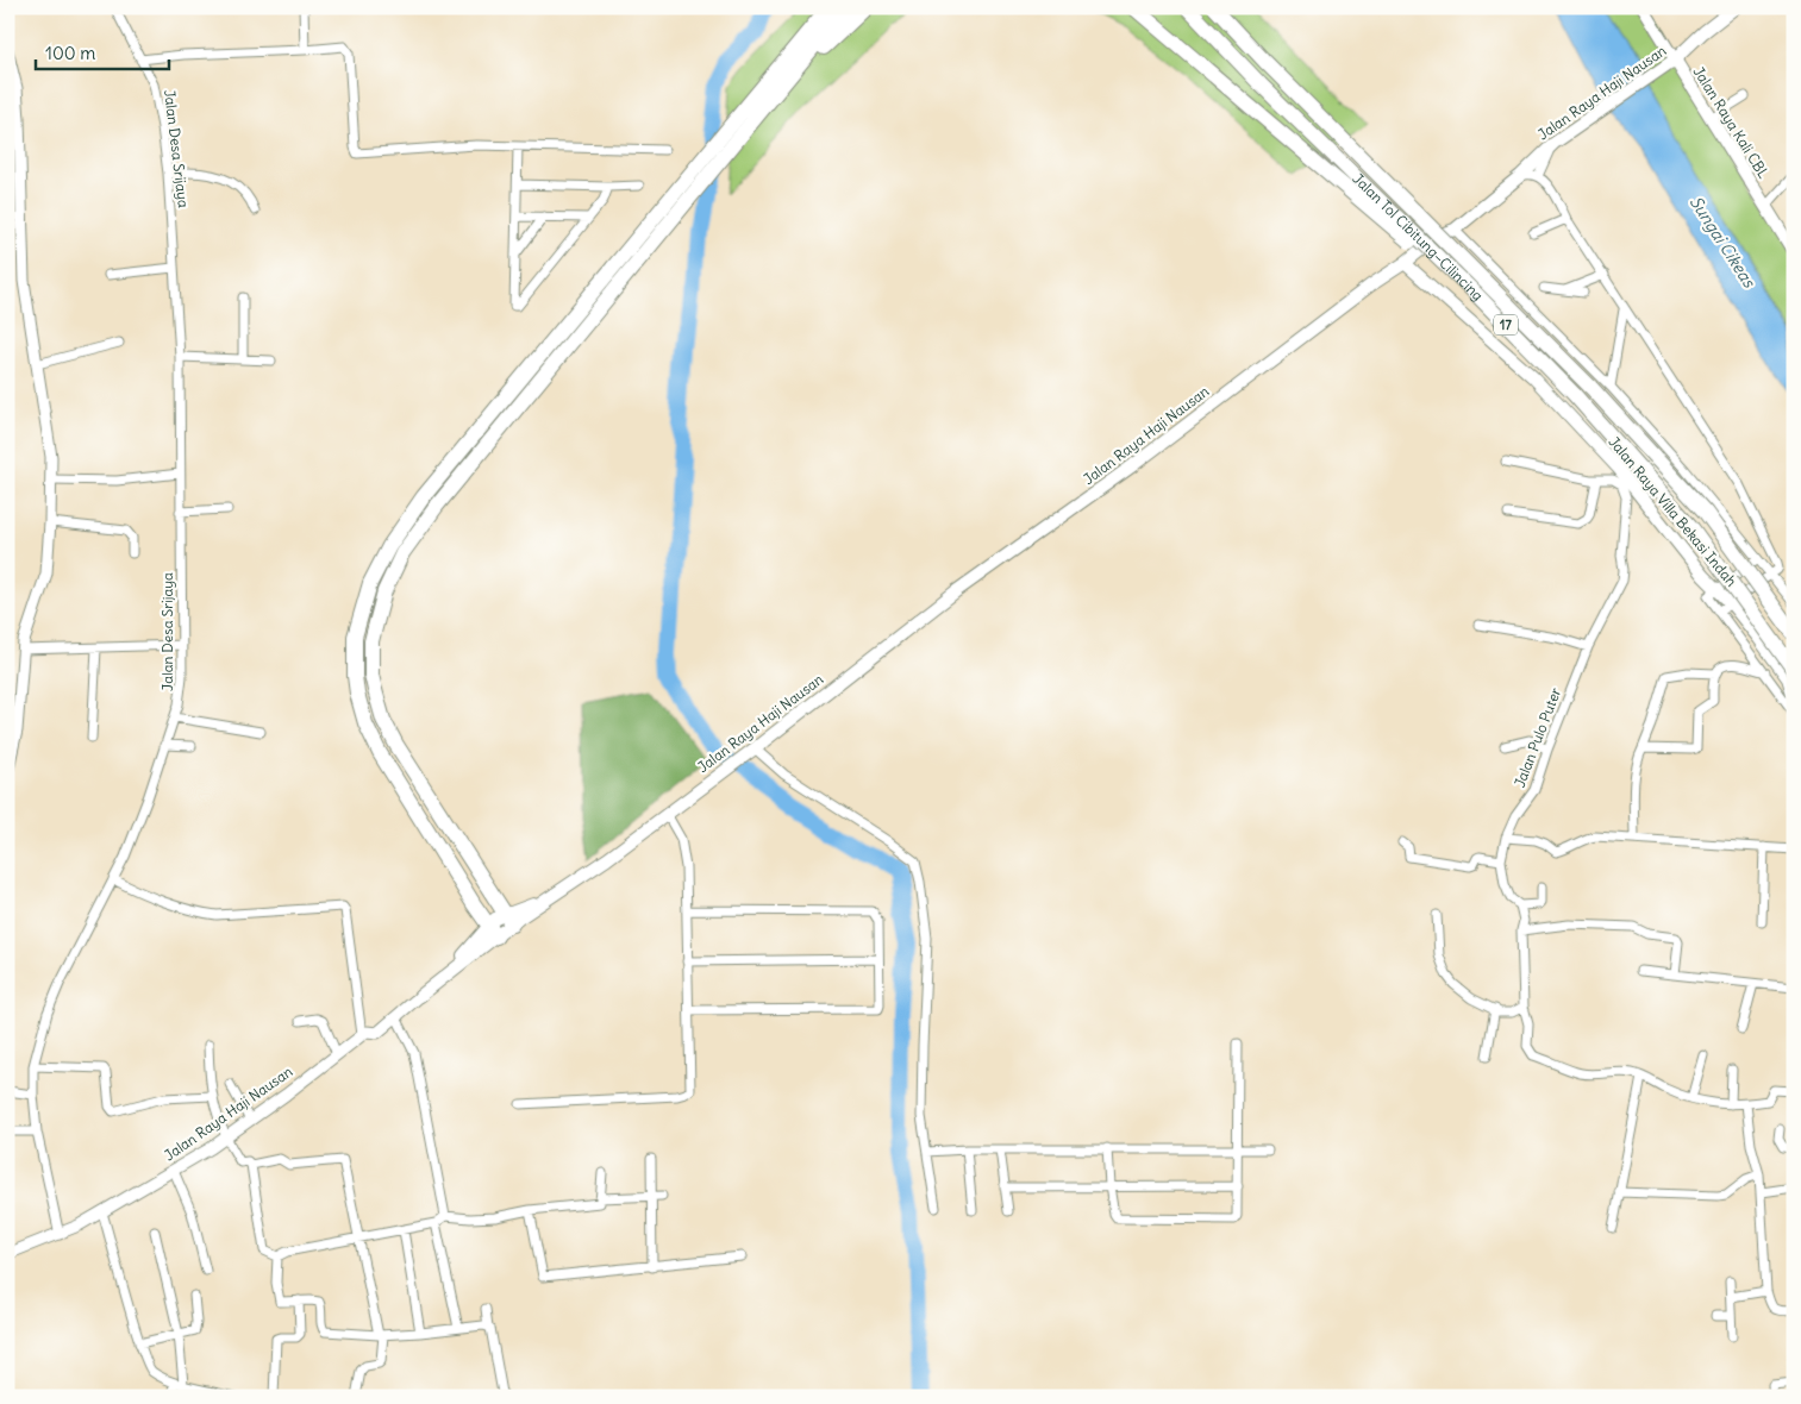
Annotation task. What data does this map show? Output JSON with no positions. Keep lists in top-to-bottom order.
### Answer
{
  "streets": {
    "highway": ["Jalan Tol Cibitung–Cilincing", "17"],
    "main road": ["Jalan Raya Haji Nausan", "Jalan Raya Kali CBL", "Jalan Raya Villa Bekasi Indah"],
    "street": ["Jalan Desa Srijaya", "Jalan Pulo Puter"]
  },
  "crossings": [
    ["Jalan Raya Haji Nausan", "Jalan Raya Kali CBL"],
    ["Jalan Raya Haji Nausan", "Jalan Desa Srijaya"],
    ["Jalan Raya Haji Nausan", "Jalan Raya Villa Bekasi Indah"],
    ["Jalan Raya Villa Bekasi Indah", "Jalan Pulo Puter"]
  ],
  "water": ["Sungai Cikeas"],
  "scale_bar": "100 m"
}
